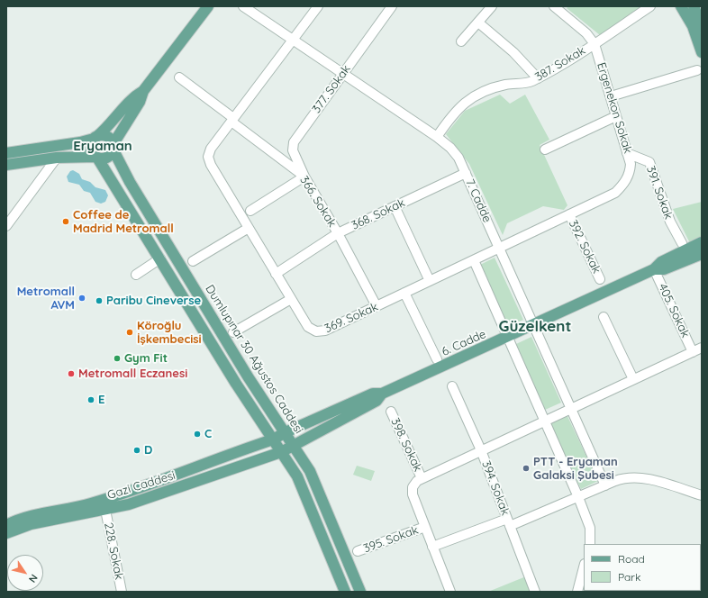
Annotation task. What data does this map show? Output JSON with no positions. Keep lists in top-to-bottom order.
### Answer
{
  "streets": {
    "main road": ["6. Cadde", "Dumlupınar 30 Ağustos Caddesi", "Gazi Caddesi"],
    "street": [
      "387. Sokak",
      "377. Sokak",
      "Ergenekon Sokak",
      "391. Sokak",
      "7. Cadde",
      "366. Sokak",
      "368. Sokak",
      "392. Sokak",
      "405. Sokak",
      "369. Sokak",
      "398. Sokak",
      "394. Sokak",
      "395. Sokak",
      "228. Sokak"
    ]
  },
  "crossings": [
    ["387. Sokak", "Ergenekon Sokak"],
    ["387. Sokak", "7. Cadde"],
    ["377. Sokak", "7. Cadde"],
    ["377. Sokak", "366. Sokak"],
    ["Ergenekon Sokak", "391. Sokak"],
    ["Ergenekon Sokak", "369. Sokak"],
    ["7. Cadde", "368. Sokak"],
    ["7. Cadde", "369. Sokak"],
    ["7. Cadde", "6. Cadde"],
    ["366. Sokak", "368. Sokak"],
    ["366. Sokak", "369. Sokak"],
    ["368. Sokak", "369. Sokak"],
    ["392. Sokak", "369. Sokak"],
    ["405. Sokak", "6. Cadde"],
    ["6. Cadde", "Dumlupınar 30 Ağustos Caddesi"],
    ["6. Cadde", "Gazi Caddesi"],
    ["Gazi Caddesi", "228. Sokak"]
  ],
  "districts": ["Eryaman", "Güzelkent"],
  "places": [
    "Coffee de Madrid Metromall",
    "Metromall AVM",
    "Paribu Cineverse",
    "Köroğlu İşkembecisi",
    "Gym Fit",
    "Metromall Eczanesi",
    "E",
    "C",
    "D",
    "PTT - Eryaman Galaksi Şubesi"
  ],
  "legend": ["Road", "Park"],
  "north": "bottom right"
}
